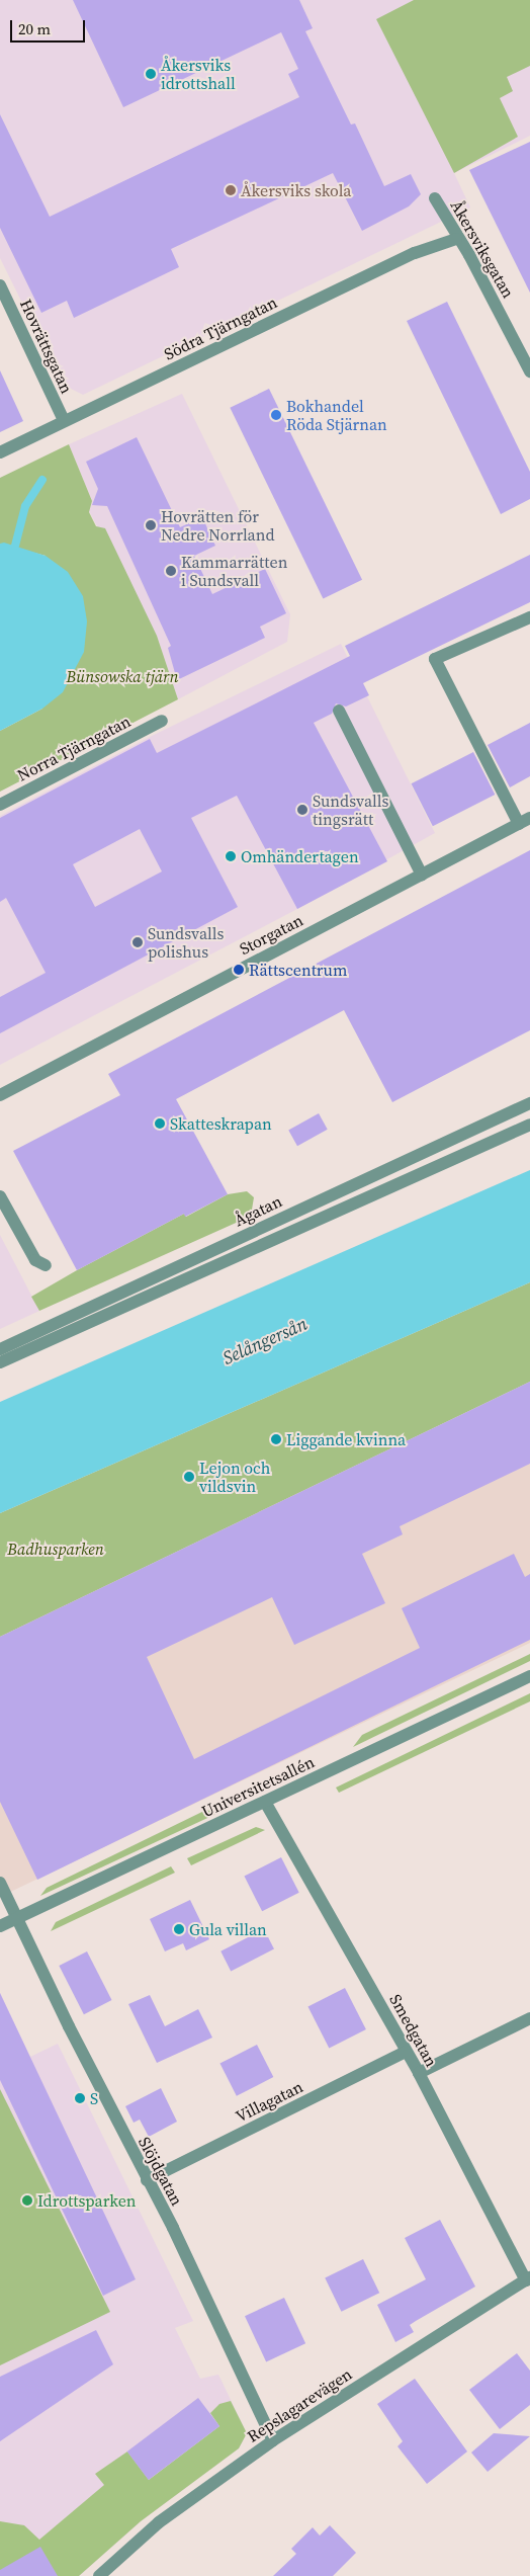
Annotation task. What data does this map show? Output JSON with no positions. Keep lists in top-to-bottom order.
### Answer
{
  "streets": {
    "street": [
      "Åkersviksgatan",
      "Södra Tjärngatan",
      "Hovrättsgatan",
      "Norra Tjärngatan",
      "Storgatan",
      "Ågatan",
      "Universitetsallén",
      "Smedgatan",
      "Villagatan",
      "Slöjdgatan",
      "Repslagarevägen"
    ]
  },
  "crossings": [
    ["Åkersviksgatan", "Södra Tjärngatan"],
    ["Södra Tjärngatan", "Hovrättsgatan"],
    ["Universitetsallén", "Smedgatan"],
    ["Universitetsallén", "Slöjdgatan"],
    ["Smedgatan", "Villagatan"],
    ["Smedgatan", "Repslagarevägen"],
    ["Villagatan", "Slöjdgatan"],
    ["Slöjdgatan", "Repslagarevägen"]
  ],
  "water": ["Selångersån"],
  "parks": ["Bünsowska tjärn", "Badhusparken"],
  "places": [
    "Åkersviks idrottshall",
    "Åkersviks skola",
    "Bokhandel Röda Stjärnan",
    "Hovrätten för Nedre Norrland",
    "Kammarrätten i Sundsvall",
    "Sundsvalls tingsrätt",
    "Omhändertagen",
    "Sundsvalls polishus",
    "Rättscentrum",
    "Skatteskrapan",
    "Liggande kvinna",
    "Lejon och vildsvin",
    "Gula villan",
    "S",
    "Idrottsparken"
  ],
  "scale_bar": "20 m"
}
